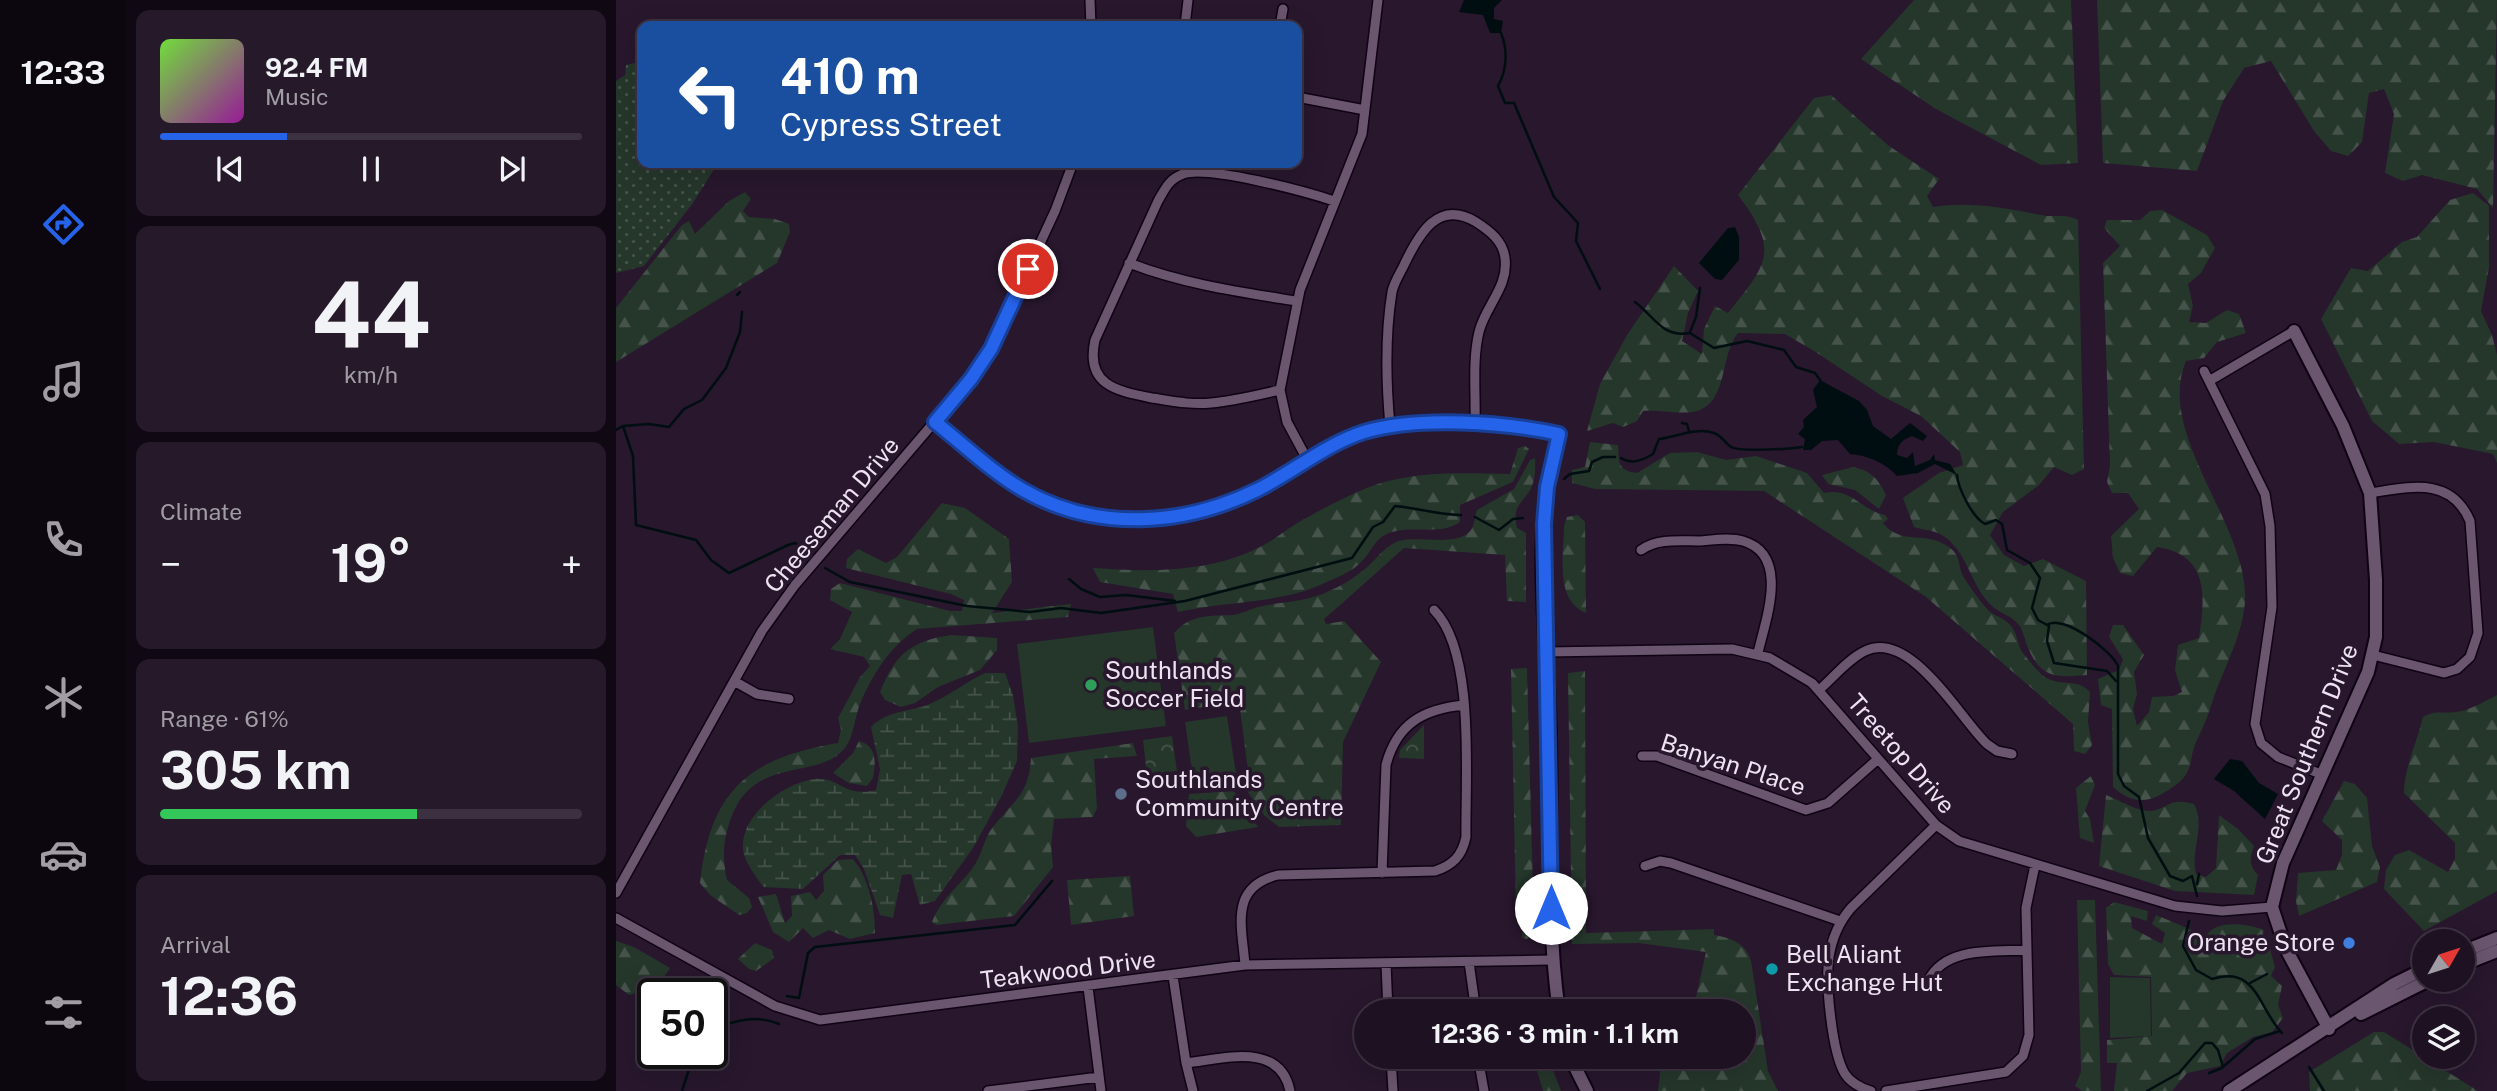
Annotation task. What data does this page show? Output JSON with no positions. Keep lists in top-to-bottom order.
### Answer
{
  "streets": {
    "main road": ["Great Southern Drive"],
    "street": [
      "Cheeseman Drive",
      "Treetop Drive",
      "Banyan Place",
      "Teakwood Drive"
    ]
  },
  "crossings": [
    ["Treetop Drive", "Great Southern Drive"],
    ["Treetop Drive", "Banyan Place"]
  ],
  "places": [
    "Southlands Soccer Field",
    "Southlands Community Centre",
    "Orange Store",
    "Bell Aliant Exchange Hut"
  ],
  "north": "top right",
  "page": {
    "tabs": "12:33",
    "turn": ["410 m", "Cypress Street"],
    "song": ["92.4 FM", "Music"],
    "tile": [
      ["44", "km/h"],
      "Climate",
      ["Range · 61%", "305 km"],
      ["Arrival", "12:36"]
    ],
    "heat": ["−", "19°", "+"],
    "limit": "50",
    "trip": "12:36 · 3 min · 1.1 km"
  }
}
